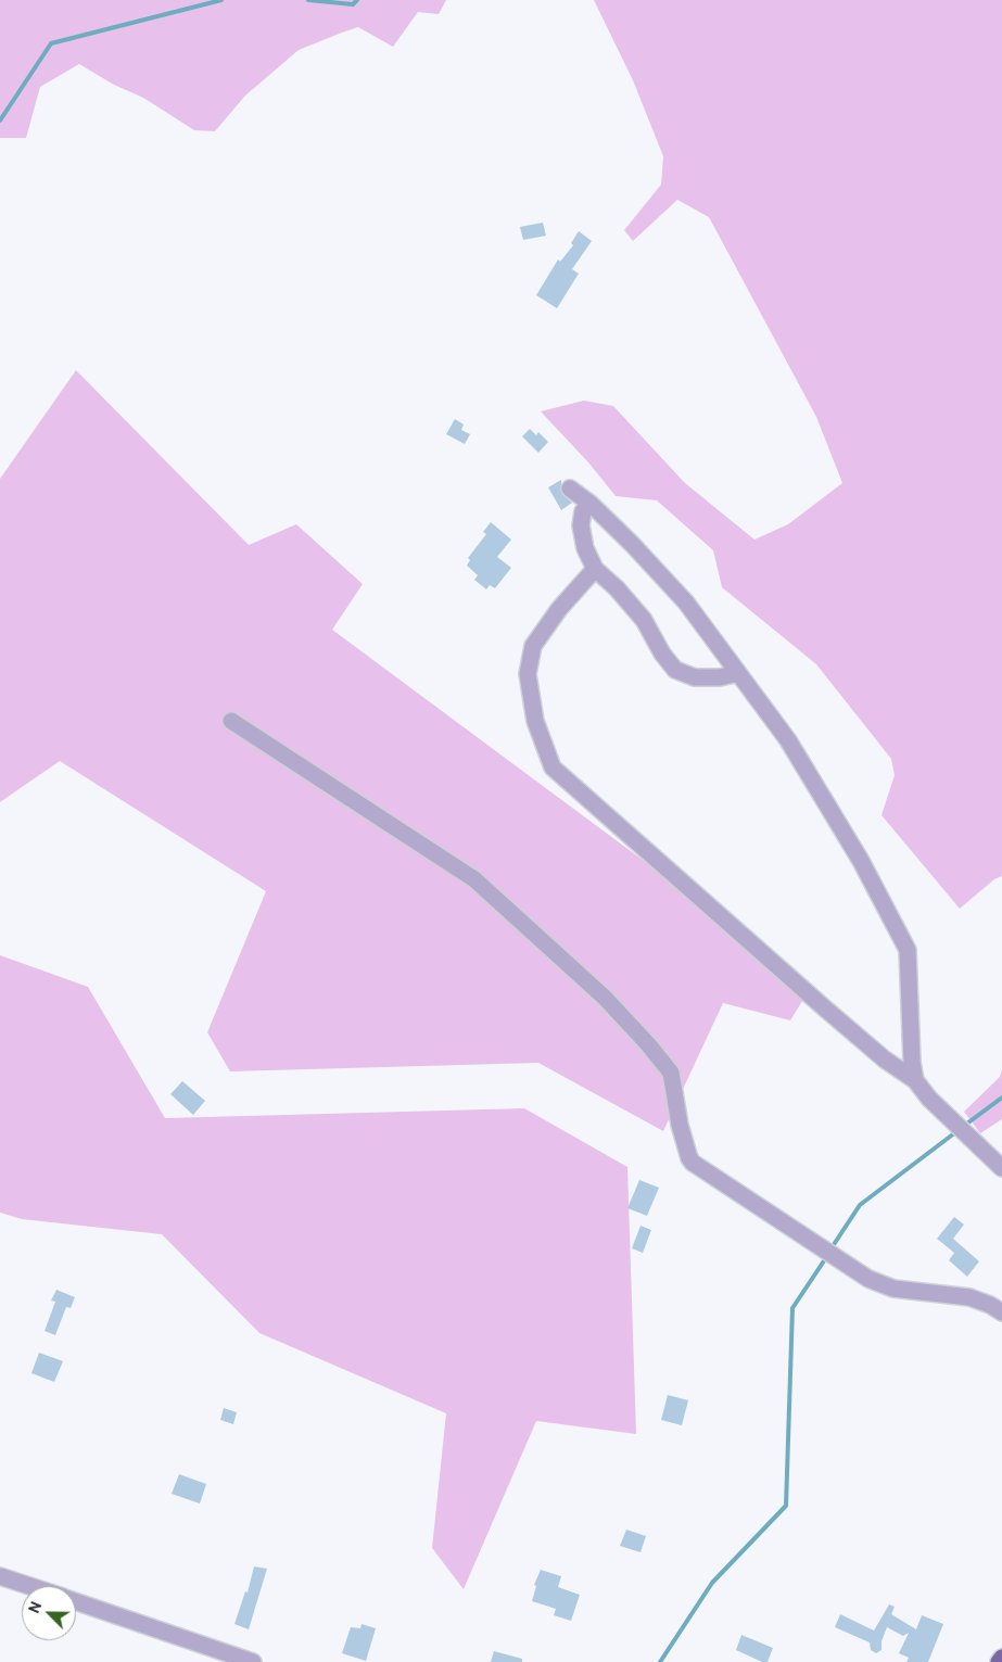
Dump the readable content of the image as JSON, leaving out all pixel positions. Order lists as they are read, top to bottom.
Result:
{
  "north": "top left"
}
